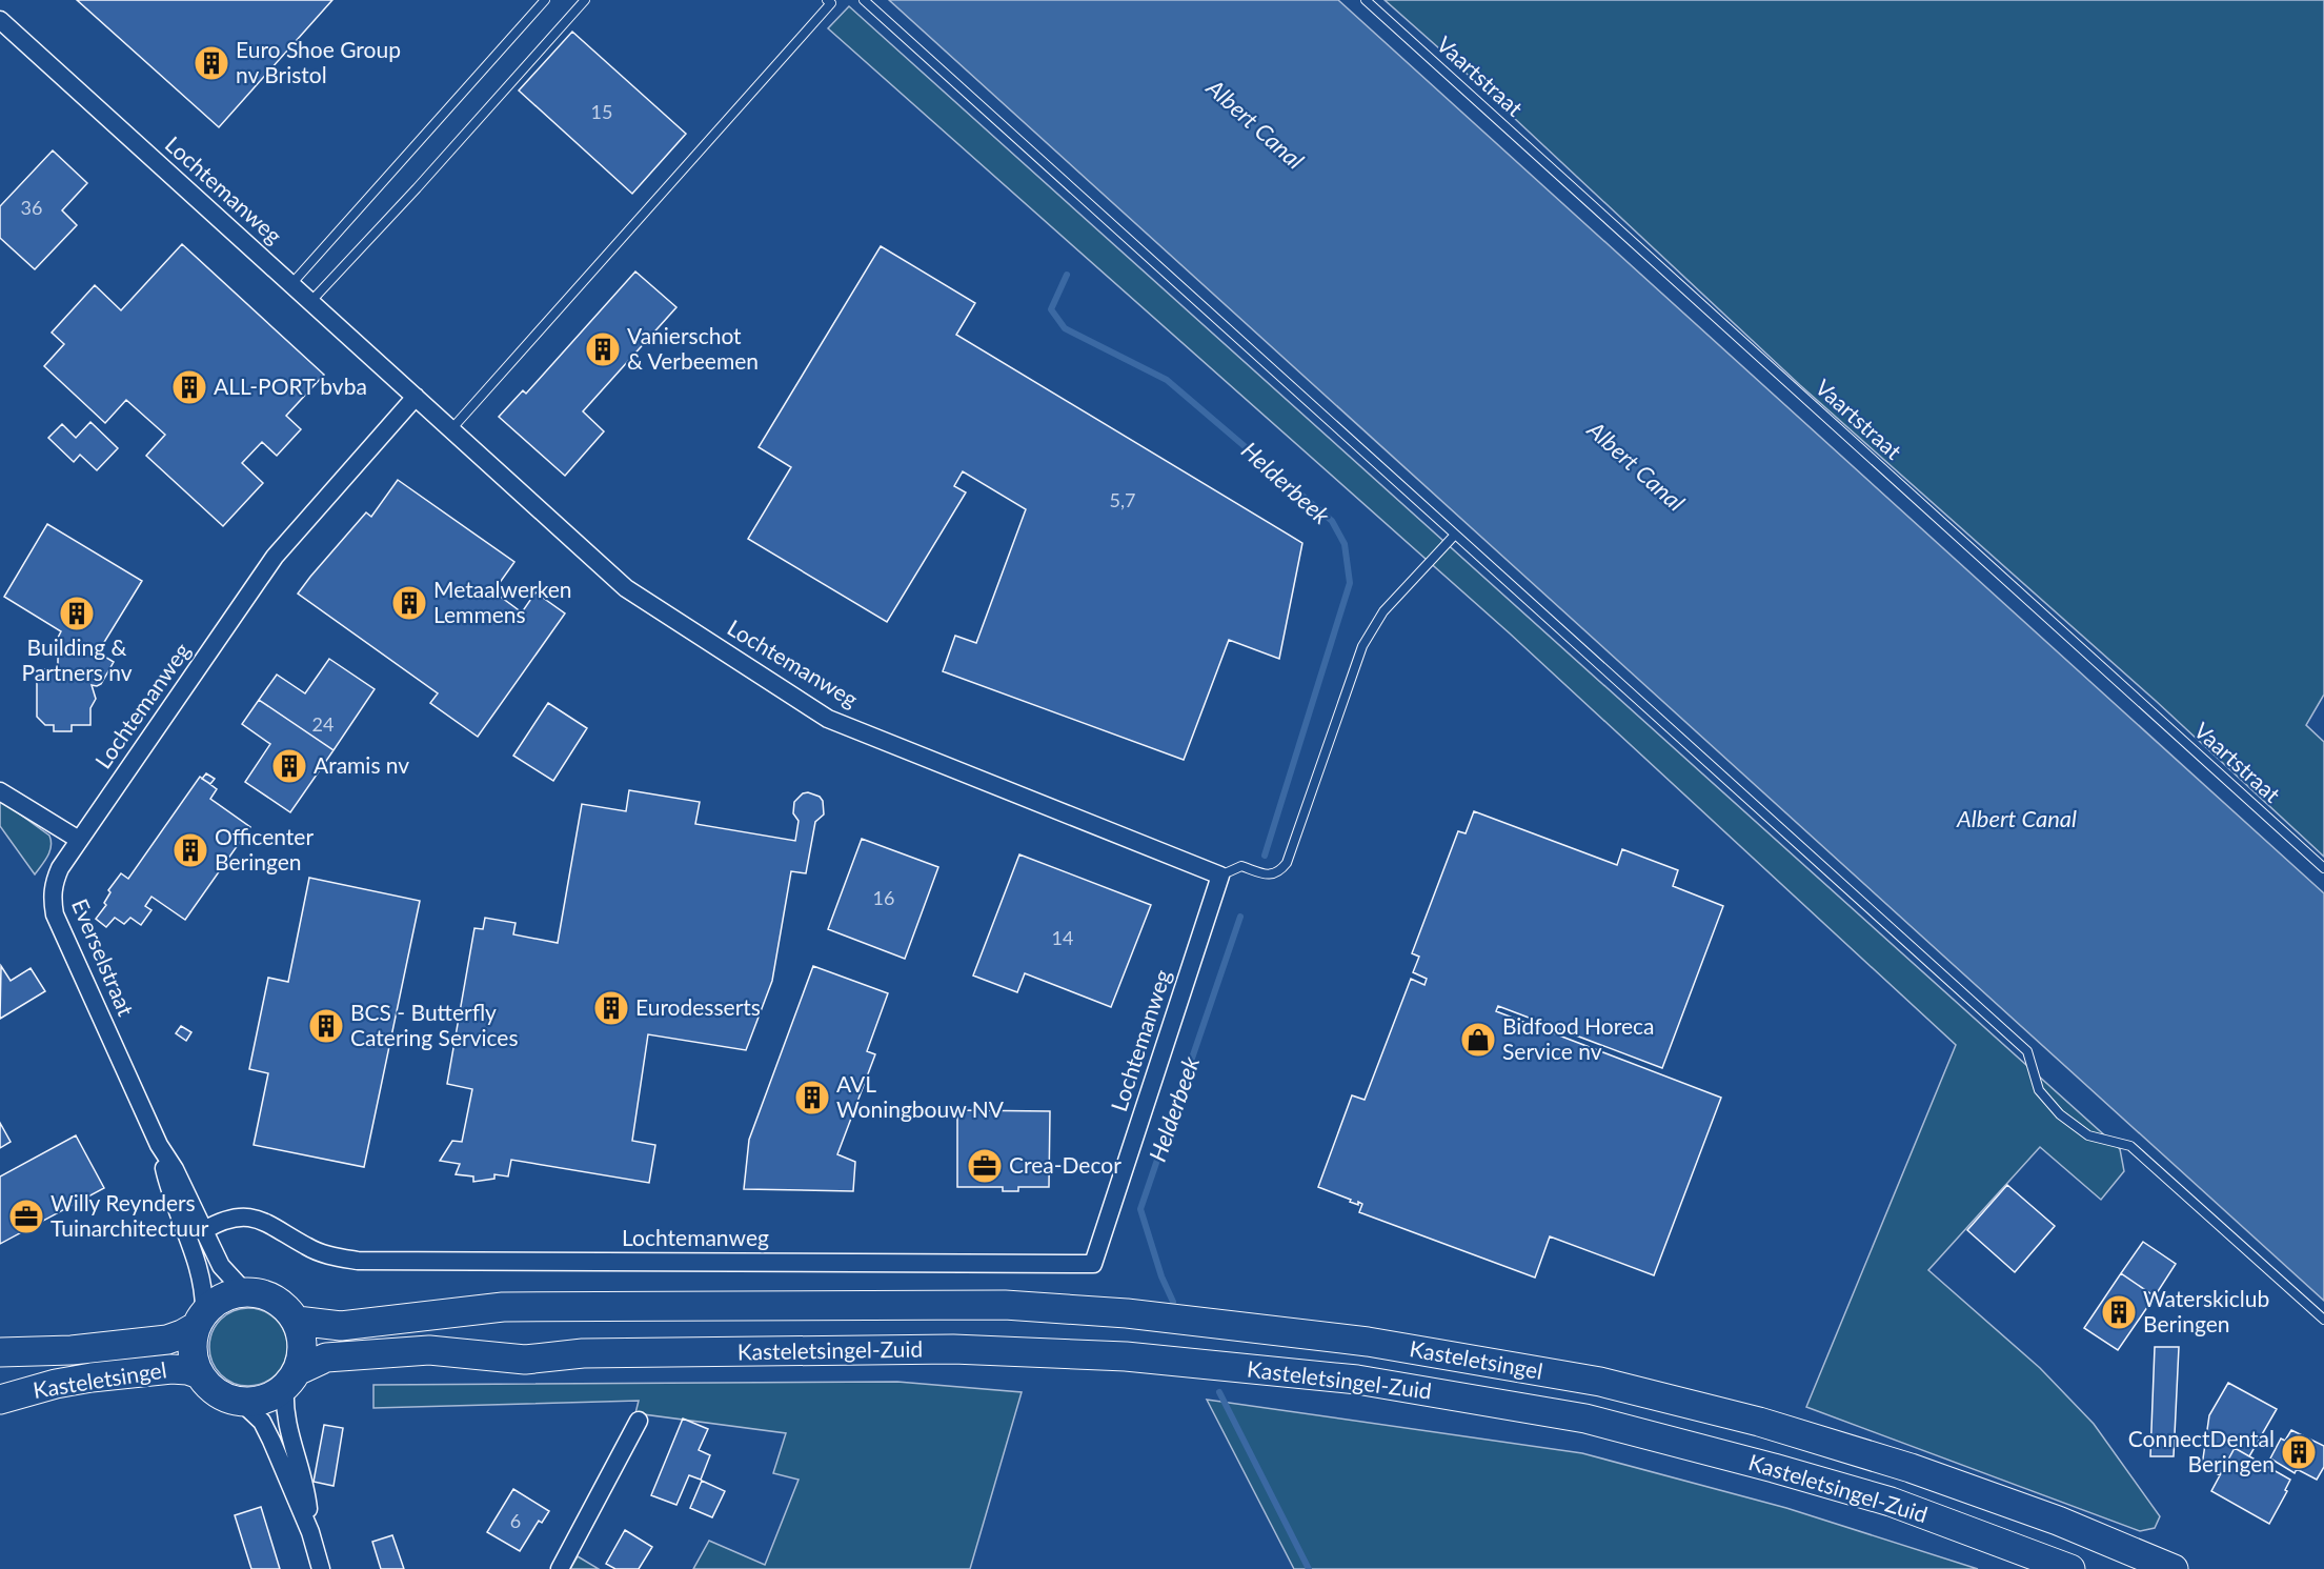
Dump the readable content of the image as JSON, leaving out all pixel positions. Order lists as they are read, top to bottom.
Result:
{
  "streets": {
    "main road": ["Kasteletsingel-Zuid", "Kasteletsingel"],
    "street": ["Lochtemanweg", "Everselstraat"],
    "lane": ["Vaartstraat"]
  },
  "crossings": [
    ["Lochtemanweg", "Everselstraat"],
    ["Everselstraat", "Kasteletsingel-Zuid"],
    ["Everselstraat", "Kasteletsingel"],
    ["Kasteletsingel-Zuid", "Kasteletsingel"]
  ],
  "water": ["Albert Canal", "Helderbeek"],
  "places": {
    "building": [
      "Euro Shoe Group nv Bristol",
      "Vanierschot & Verbeemen",
      "ALL-PORT bvba",
      "Metaalwerken Lemmens",
      "Building & Partners nv",
      "Aramis nv",
      "Officenter Beringen",
      "Eurodesserts",
      "BCS - Butterfly Catering Services",
      "AVL Woningbouw NV",
      "Waterskiclub Beringen",
      "ConnectDental Beringen"
    ],
    "shop": ["Bidfood Horeca Service nv"],
    "office": ["Crea-Decor", "Willy Reynders Tuinarchitectuur"]
  },
  "house_numbers": [
    "15",
    "36",
    "5,7",
    "24",
    "16",
    "14",
    "6"
  ]
}
